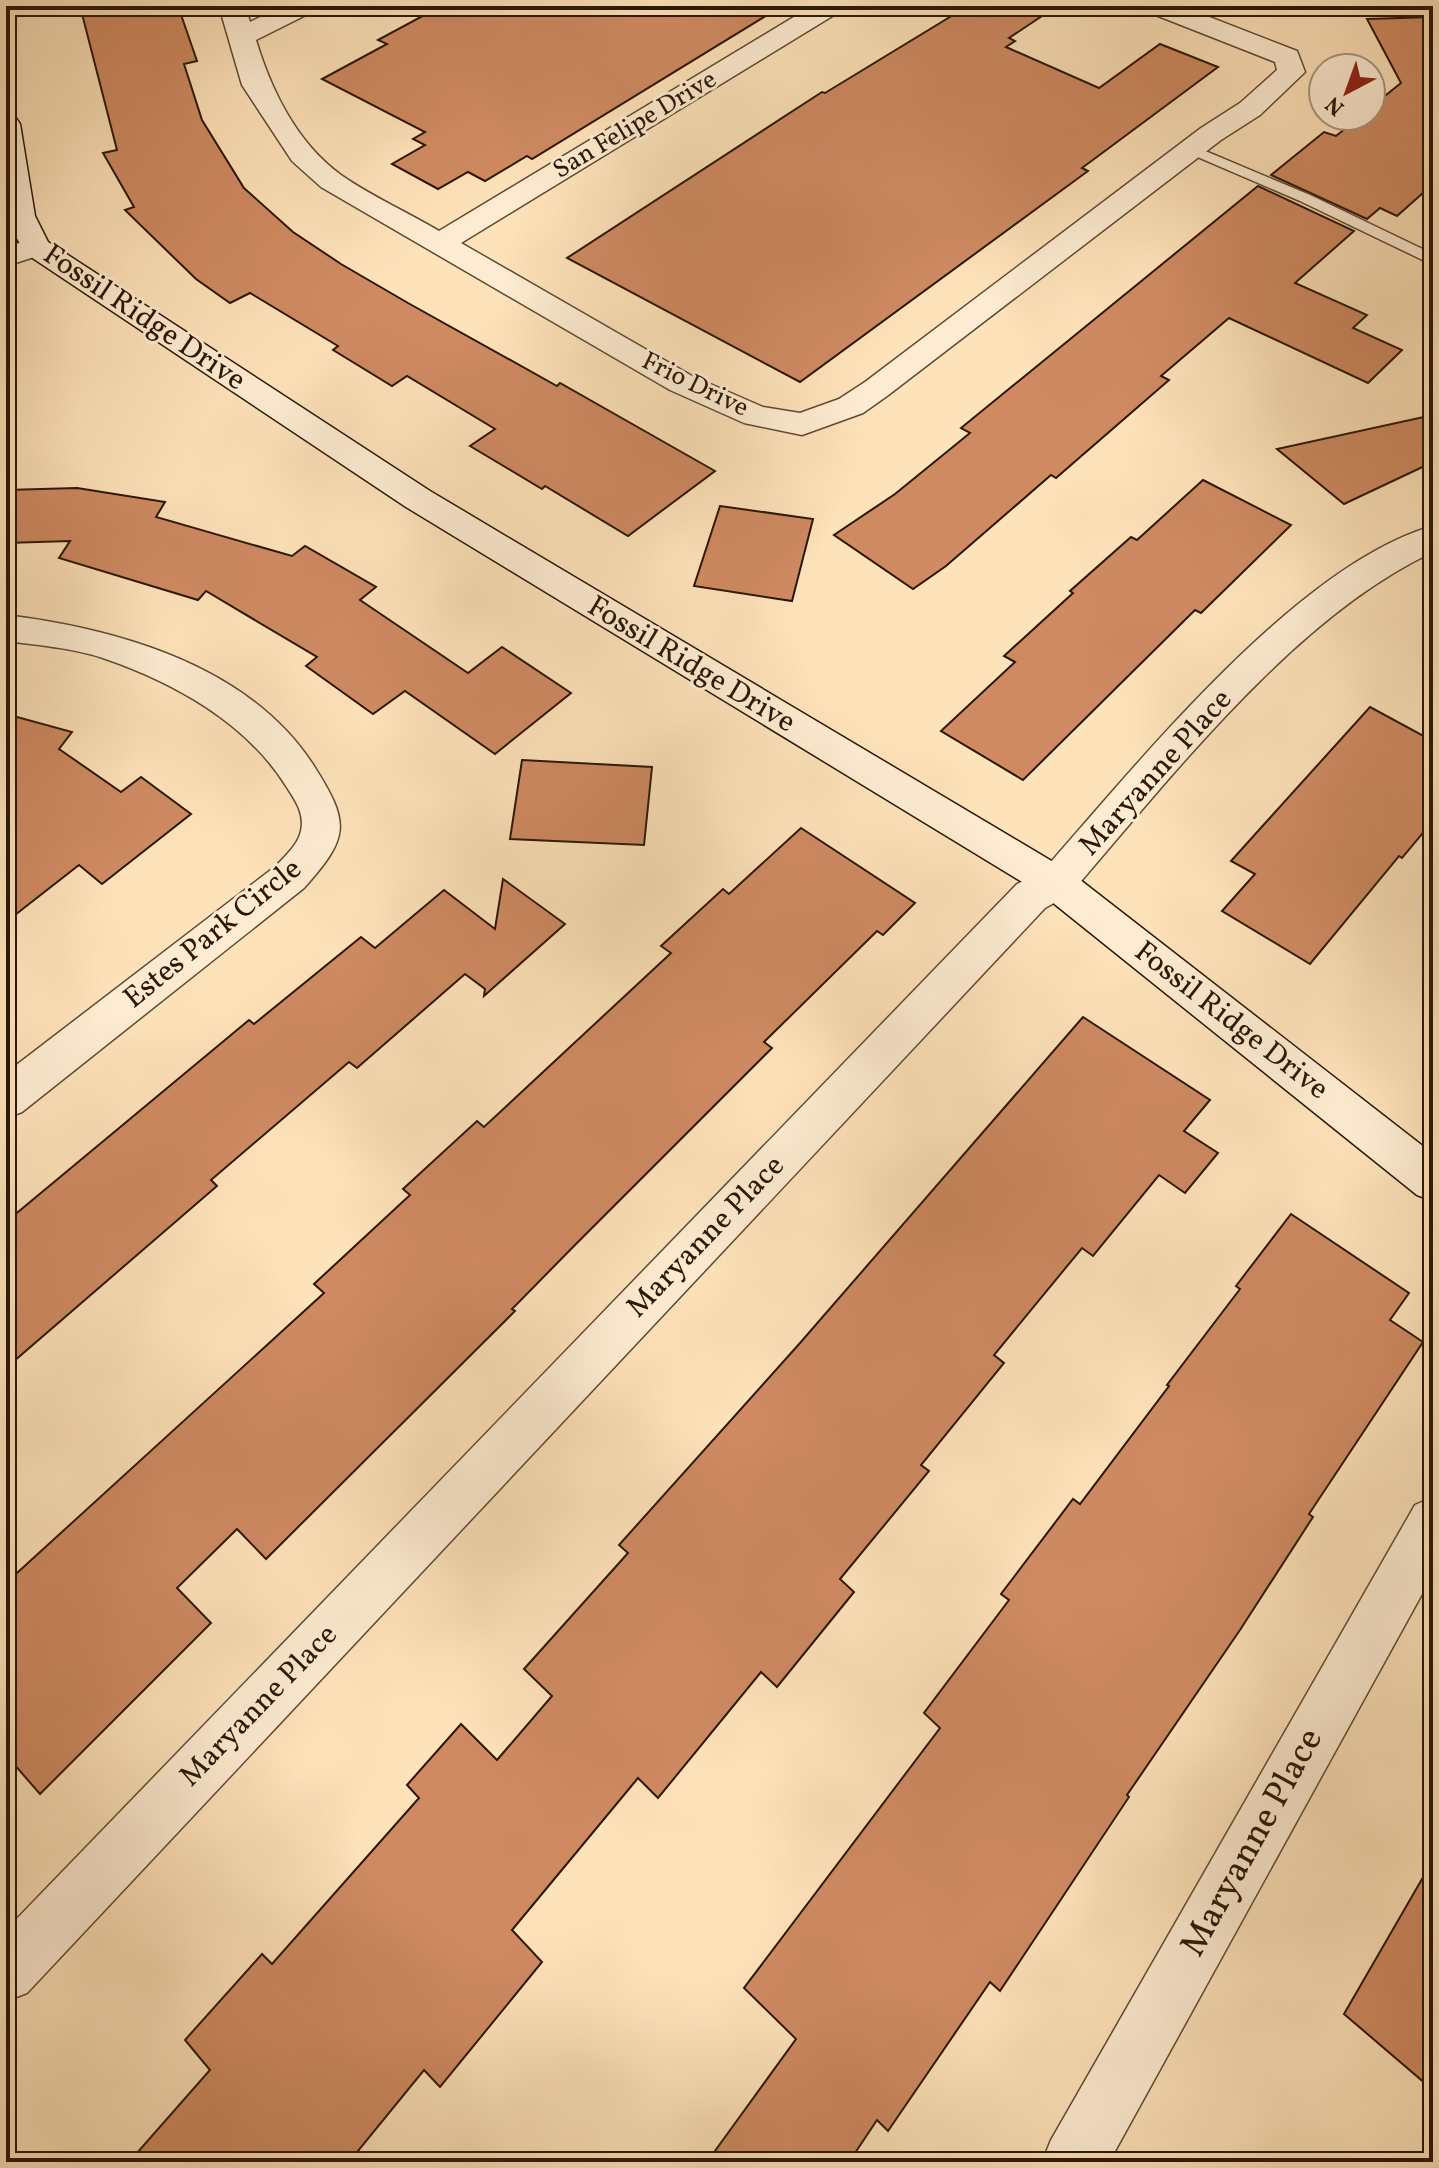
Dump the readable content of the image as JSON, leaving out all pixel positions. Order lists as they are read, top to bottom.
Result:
{
  "streets": {
    "street": [
      "San Felipe Drive",
      "Fossil Ridge Drive",
      "Frio Drive",
      "Maryanne Place",
      "Estes Park Circle"
    ]
  },
  "crossings": [
    ["San Felipe Drive", "Frio Drive"],
    ["Fossil Ridge Drive", "Maryanne Place"]
  ],
  "north": "bottom left"
}
